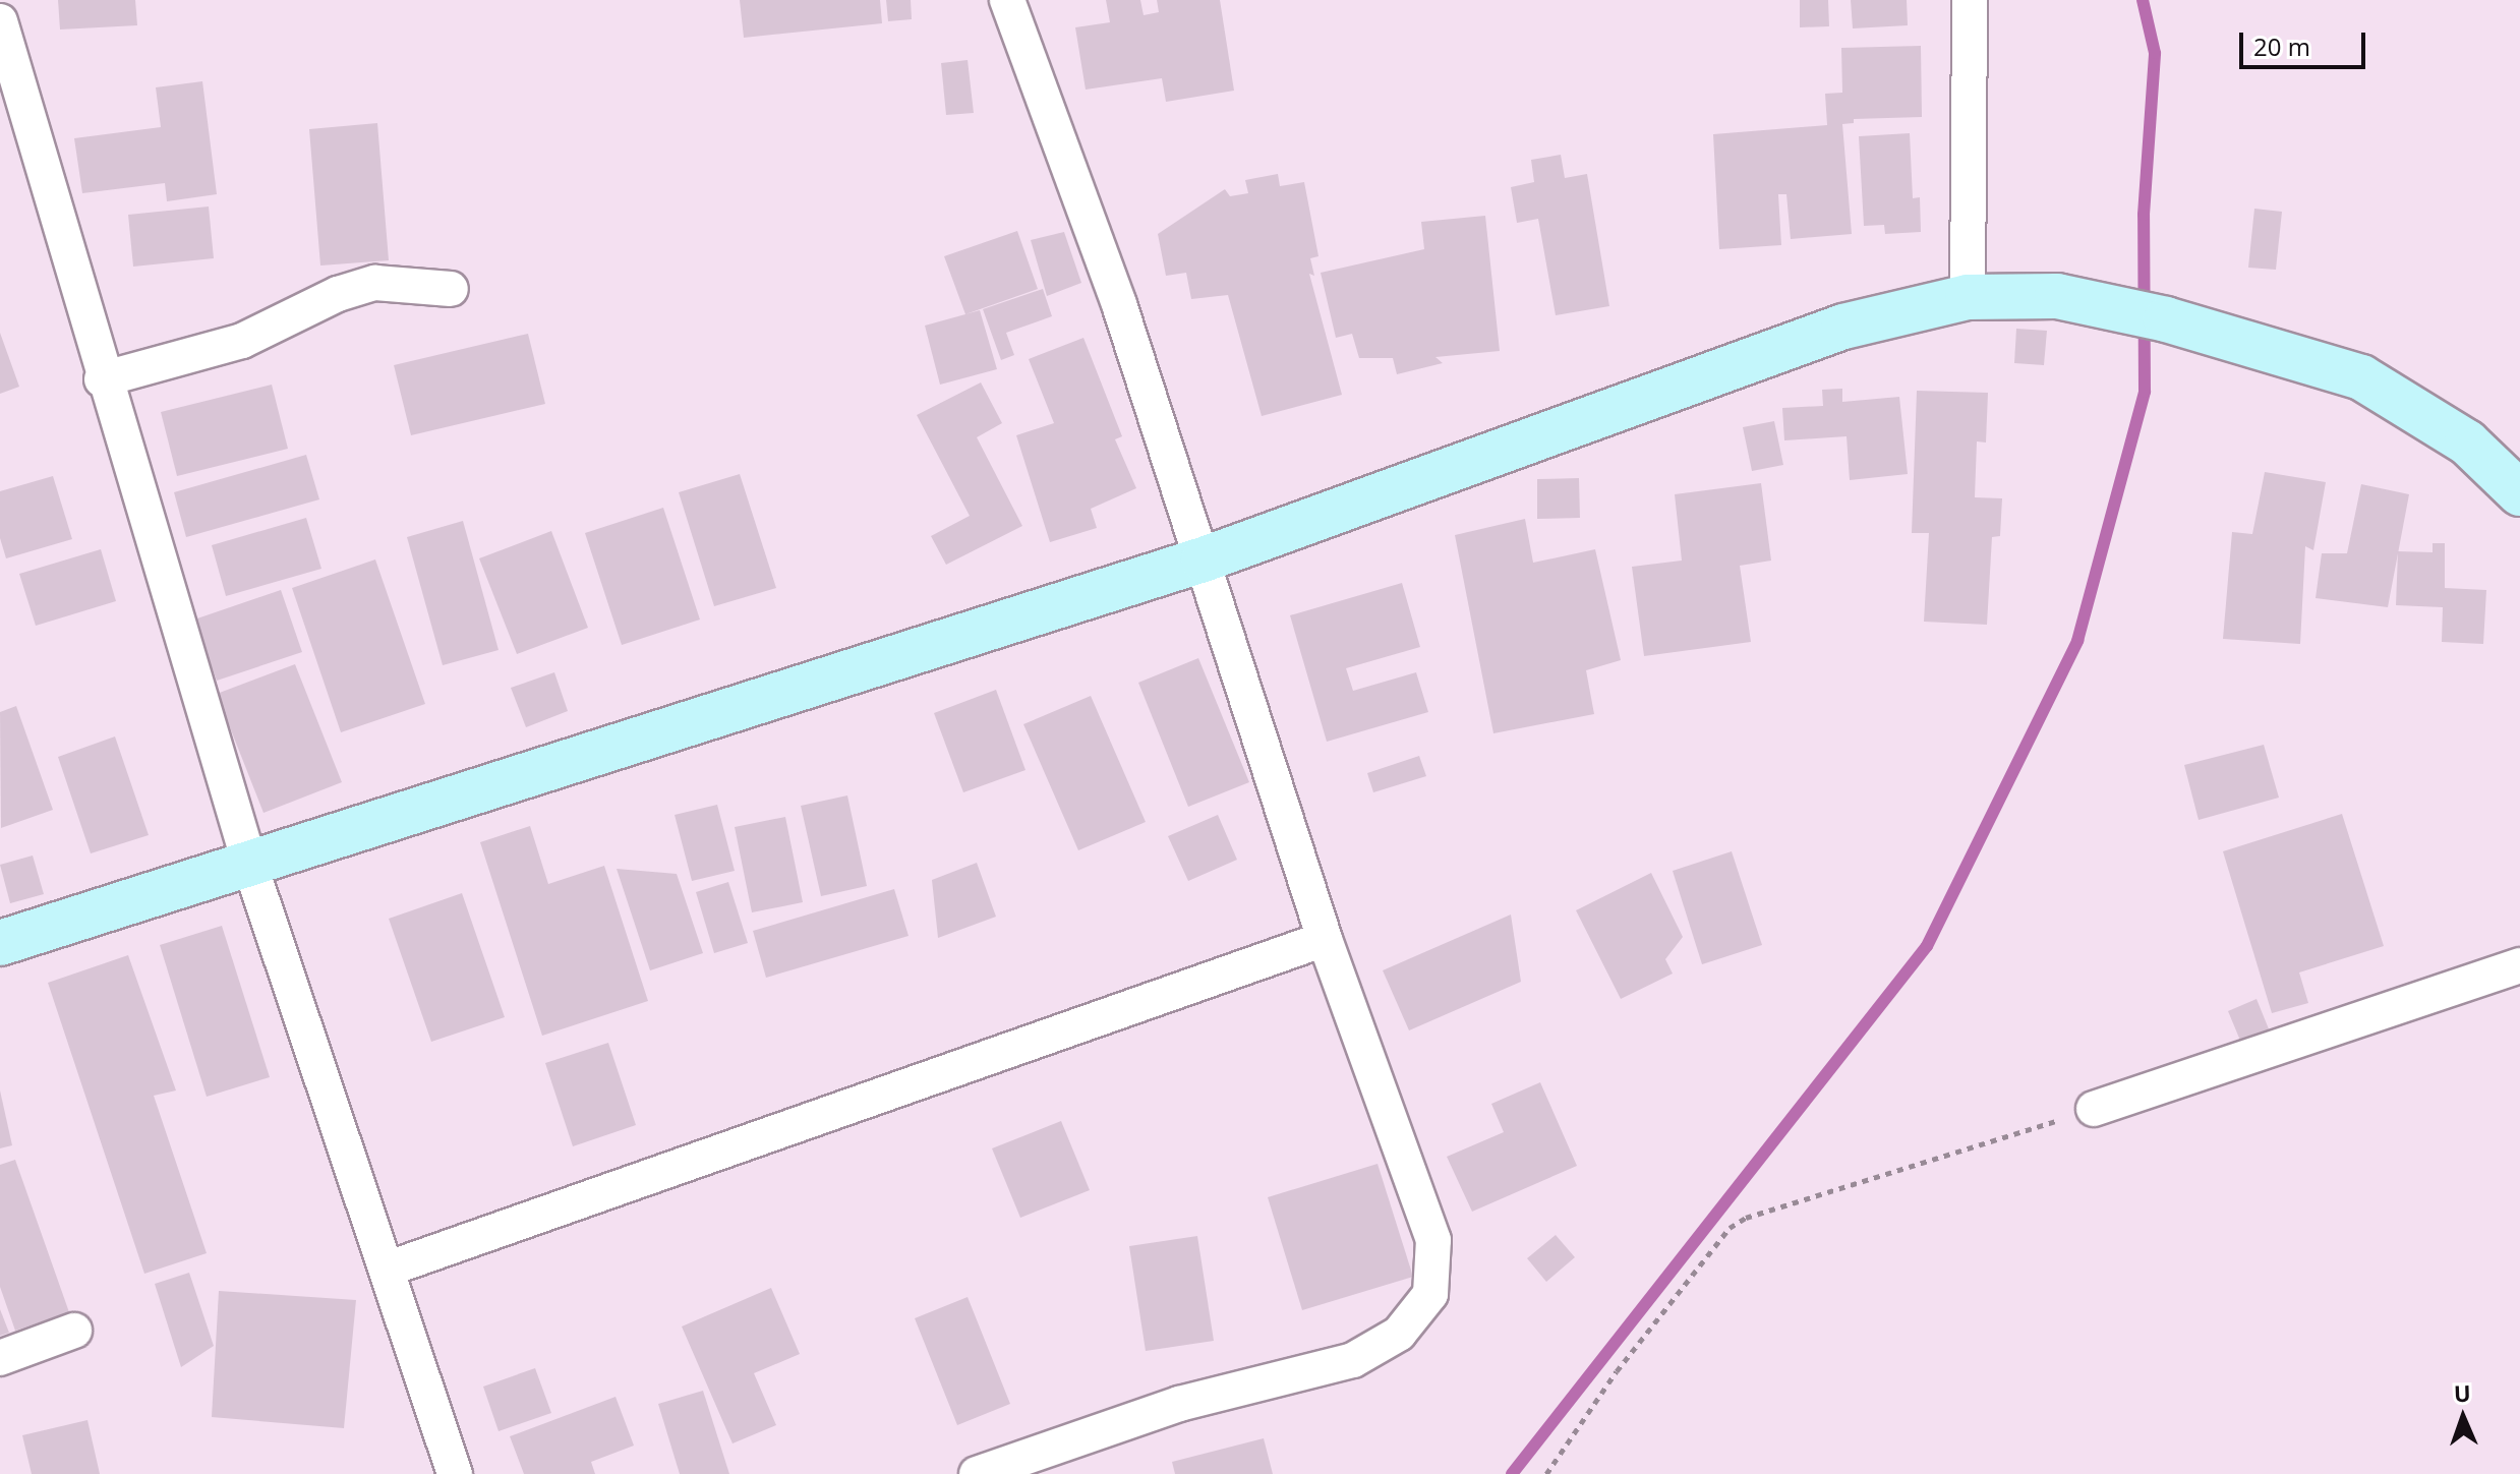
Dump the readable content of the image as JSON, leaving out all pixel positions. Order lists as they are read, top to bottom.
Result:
{
  "scale_bar": "20 m",
  "north": "top"
}
